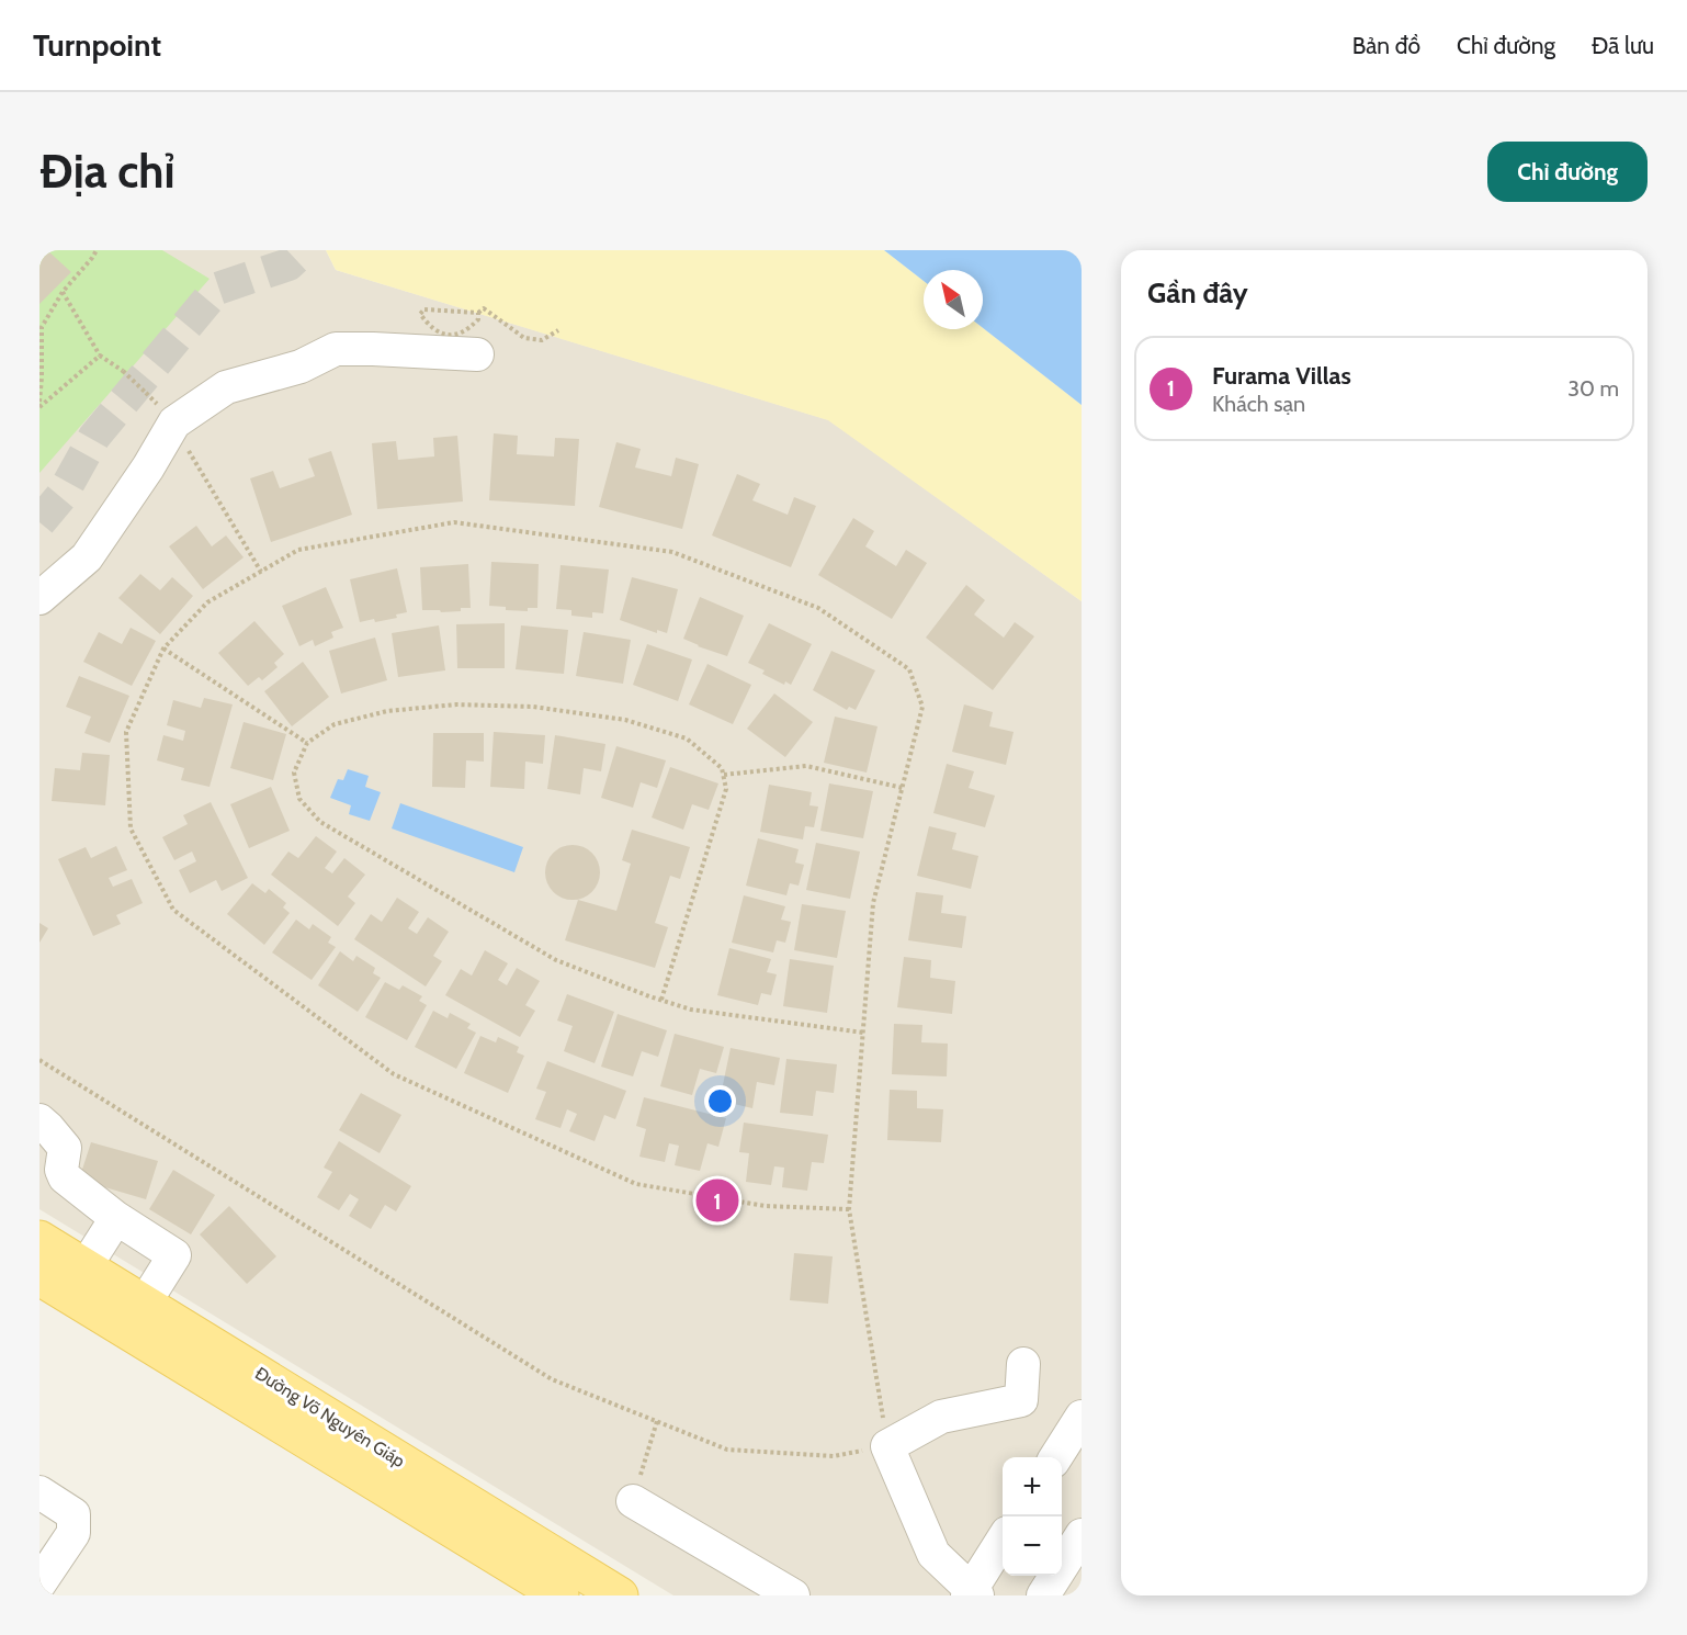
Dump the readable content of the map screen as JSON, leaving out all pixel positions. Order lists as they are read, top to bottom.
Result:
{
  "streets": {
    "main road": ["Đường Võ Nguyên Giáp"]
  },
  "north": "top left",
  "page": {
    "header": "Turnpoint",
    "nav": ["Bản đồ", "Chỉ đường", "Đã lưu"],
    "buttons": "Chỉ đường",
    "title": "Địa chỉ",
    "heading": "Gần đây",
    "list": [
      {
        "mark": "1",
        "name": "Furama Villas",
        "note": "Khách sạn",
        "value": "30 m"
      }
    ],
    "pins": "1",
    "map_buttons": ["+", "−"]
  }
}
